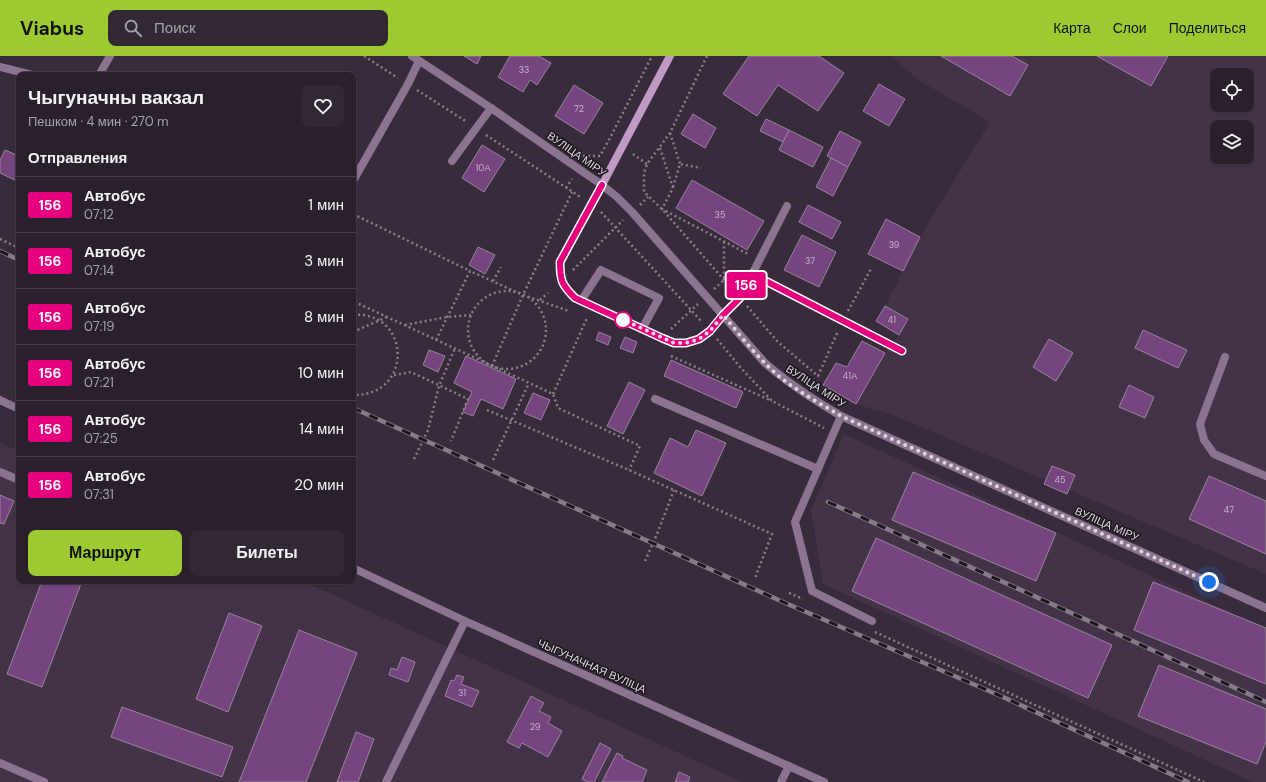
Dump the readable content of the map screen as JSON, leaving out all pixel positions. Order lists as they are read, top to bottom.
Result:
{
  "streets": {
    "street": ["ВУЛІЦА МІРУ", "ЧЫГУНАЧНАЯ ВУЛІЦА"]
  },
  "lines": ["bus line 156"],
  "house_numbers": [
    "33",
    "72",
    "10А",
    "35",
    "39",
    "37",
    "41",
    "41А",
    "45",
    "47",
    "31",
    "29"
  ],
  "page": {
    "header": "Viabus",
    "search": "Поиск",
    "nav": ["Карта", "Слои", "Поделиться"],
    "on_map": "156",
    "heading": [
      ["Чыгуначны вакзал", "Пешком · 4 мин · 270 m"],
      "Отправления"
    ],
    "list": [
      {
        "mark": "156",
        "name": "Автобус",
        "note": "07:12",
        "value": "1 мин"
      },
      {
        "mark": "156",
        "name": "Автобус",
        "note": "07:14",
        "value": "3 мин"
      },
      {
        "mark": "156",
        "name": "Автобус",
        "note": "07:19",
        "value": "8 мин"
      },
      {
        "mark": "156",
        "name": "Автобус",
        "note": "07:21",
        "value": "10 мин"
      },
      {
        "mark": "156",
        "name": "Автобус",
        "note": "07:25",
        "value": "14 мин"
      },
      {
        "mark": "156",
        "name": "Автобус",
        "note": "07:31",
        "value": "20 мин"
      }
    ],
    "buttons": ["Маршрут", "Билеты"]
  }
}
